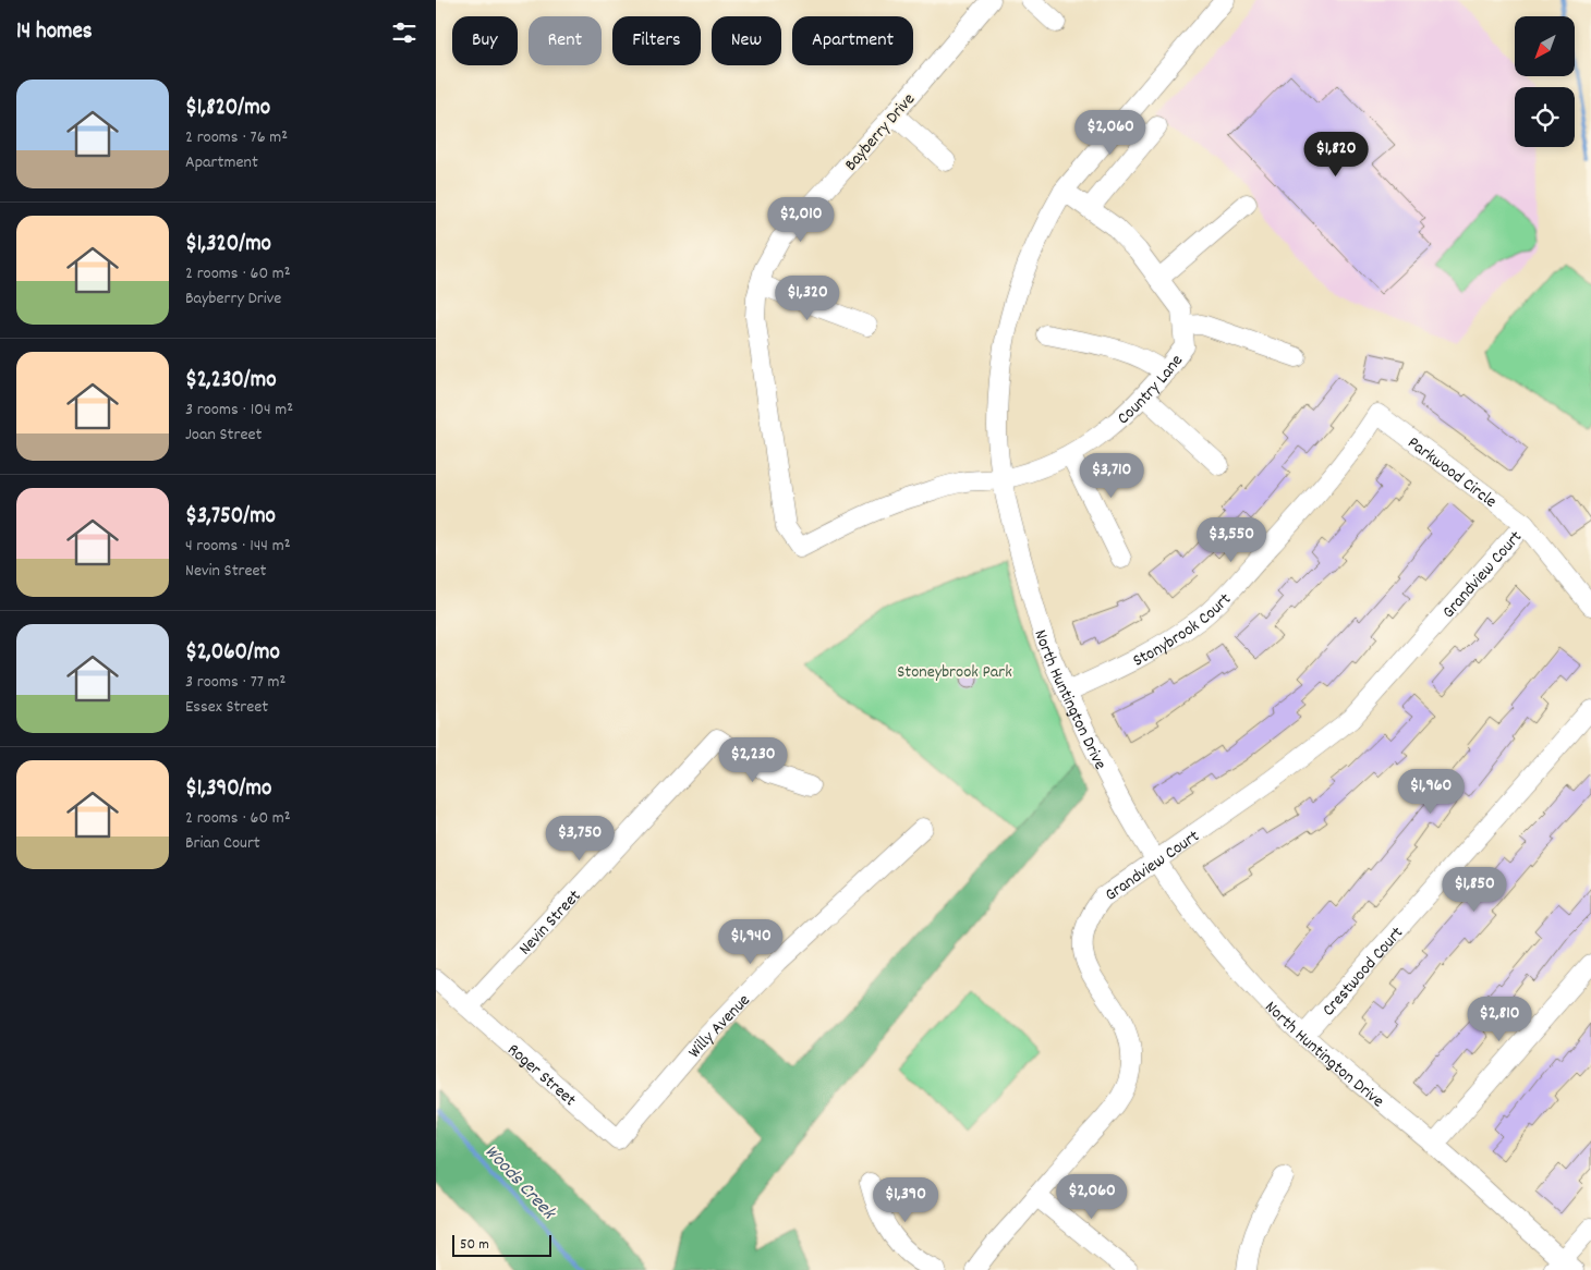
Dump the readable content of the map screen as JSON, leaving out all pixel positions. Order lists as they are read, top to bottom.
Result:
{
  "streets": {
    "street": [
      "Bayberry Drive",
      "Country Lane",
      "Parkwood Circle",
      "Grandview Court",
      "Stonybrook Court",
      "North Huntington Drive",
      "Nevin Street",
      "Crestwood Court",
      "Willy Avenue",
      "Roger Street"
    ]
  },
  "crossings": [
    ["Bayberry Drive", "Country Lane"],
    ["Country Lane", "North Huntington Drive"],
    ["Parkwood Circle", "Grandview Court"],
    ["Parkwood Circle", "Stonybrook Court"],
    ["Grandview Court", "North Huntington Drive"],
    ["Stonybrook Court", "North Huntington Drive"],
    ["North Huntington Drive", "Crestwood Court"],
    ["Nevin Street", "Roger Street"],
    ["Willy Avenue", "Roger Street"]
  ],
  "water": ["Woods Creek"],
  "parks": ["Stoneybrook Park"],
  "scale_bar": "50 m",
  "north": "bottom left",
  "page": {
    "heading": "14 homes",
    "chip": [
      "Buy",
      "Rent",
      "Filters",
      "New",
      "Apartment"
    ],
    "list": [
      {
        "name": "$1,820/mo",
        "note": "2 rooms · 76 m² · Apartment"
      },
      {
        "name": "$1,320/mo",
        "note": "2 rooms · 60 m² · Bayberry Drive"
      },
      {
        "name": "$2,230/mo",
        "note": "3 rooms · 104 m² · Joan Street"
      },
      {
        "name": "$3,750/mo",
        "note": "4 rooms · 144 m² · Nevin Street"
      },
      {
        "name": "$2,060/mo",
        "note": "3 rooms · 77 m² · Essex Street"
      },
      {
        "name": "$1,390/mo",
        "note": "2 rooms · 60 m² · Brian Court"
      }
    ],
    "price": [
      "$2,060",
      "$1,820",
      "$2,010",
      "$1,320",
      "$3,710",
      "$3,550",
      "$2,230",
      "$1,960",
      "$3,750",
      "$1,850",
      "$1,940",
      "$2,810",
      "$2,060",
      "$1,390"
    ],
    "scale": "50 m"
  }
}
